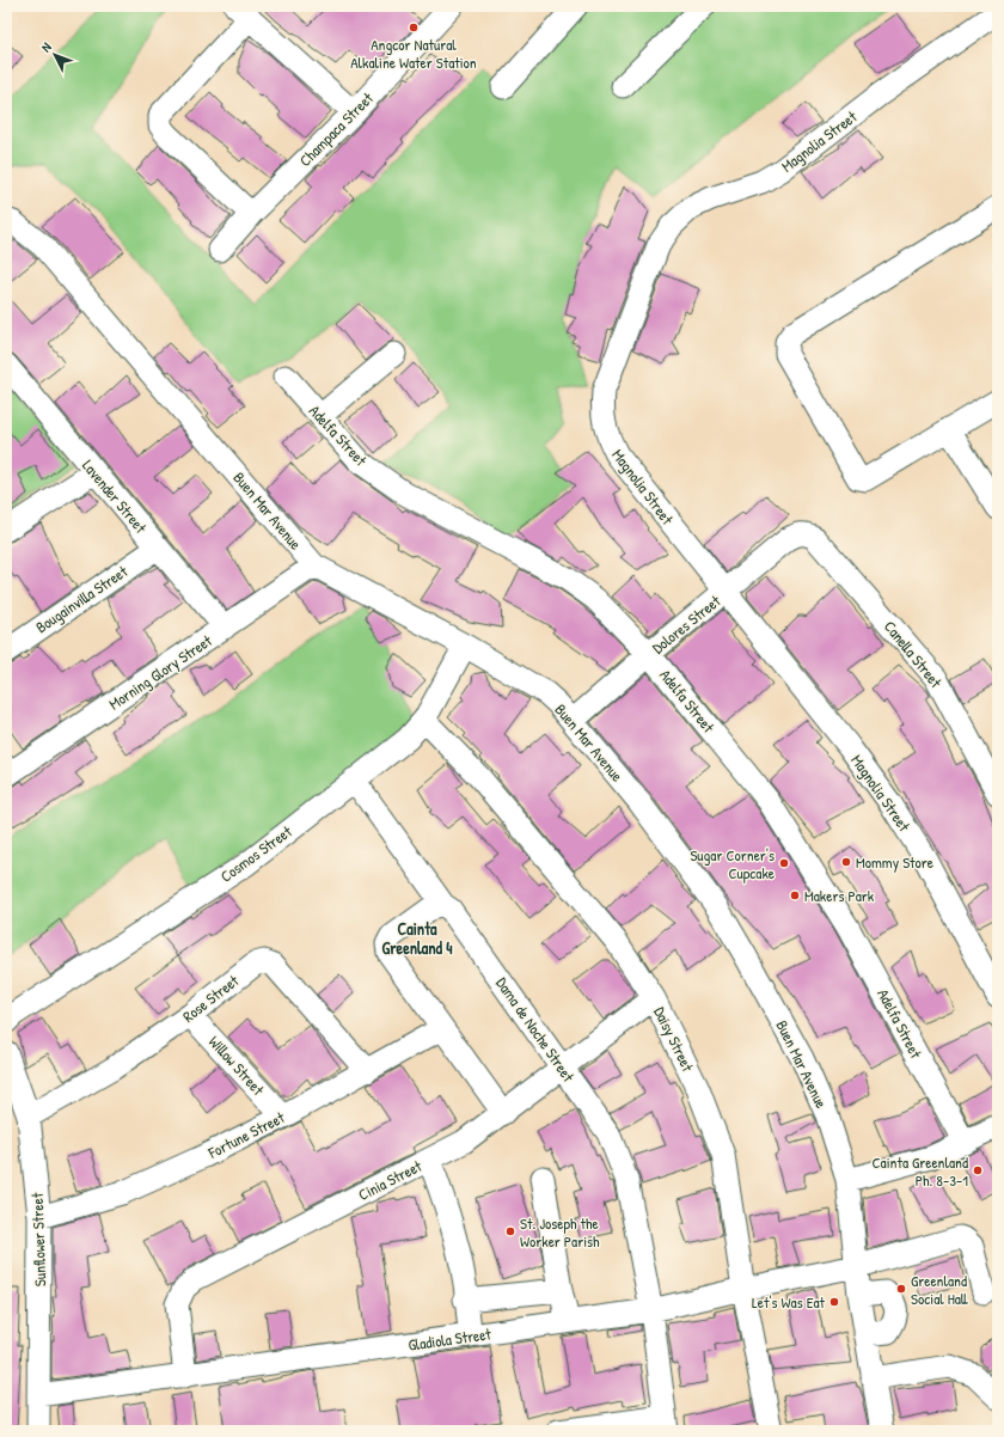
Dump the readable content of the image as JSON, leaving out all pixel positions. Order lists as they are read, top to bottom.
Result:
{
  "streets": {
    "street": [
      "Champaca Street",
      "Magnolia Street",
      "Adelfa Street",
      "Lavender Street",
      "Buen Mar Avenue",
      "Bougainvilla Street",
      "Dolores Street",
      "Canella Street",
      "Morning Glory Street",
      "Cosmos Street",
      "Rose Street",
      "Dama de Noche Street",
      "Daisy Street",
      "Willow Street",
      "Fortune Street",
      "Cinia Street",
      "Sunflower Street",
      "Gladiola Street"
    ]
  },
  "crossings": [
    ["Magnolia Street", "Dolores Street"],
    ["Adelfa Street", "Dolores Street"],
    ["Lavender Street", "Bougainvilla Street"],
    ["Lavender Street", "Morning Glory Street"],
    ["Buen Mar Avenue", "Dolores Street"],
    ["Buen Mar Avenue", "Morning Glory Street"],
    ["Buen Mar Avenue", "Cosmos Street"],
    ["Buen Mar Avenue", "Gladiola Street"],
    ["Dolores Street", "Canella Street"],
    ["Cosmos Street", "Dama de Noche Street"],
    ["Cosmos Street", "Daisy Street"],
    ["Rose Street", "Willow Street"],
    ["Rose Street", "Fortune Street"],
    ["Rose Street", "Sunflower Street"],
    ["Dama de Noche Street", "Cinia Street"],
    ["Dama de Noche Street", "Gladiola Street"],
    ["Daisy Street", "Cinia Street"],
    ["Daisy Street", "Gladiola Street"],
    ["Willow Street", "Fortune Street"],
    ["Fortune Street", "Sunflower Street"],
    ["Cinia Street", "Gladiola Street"],
    ["Sunflower Street", "Gladiola Street"]
  ],
  "districts": ["Cainta Greenland 4"],
  "places": [
    "Angcor Natural Alkaline Water Station",
    "Mommy Store",
    "Sugar Corner's Cupcake",
    "Makers Park",
    "Cainta Greenland Ph. 8-3-1",
    "St. Joseph the Worker Parish",
    "Greenland Social Hall",
    "Let's Was Eat"
  ],
  "north": "top left"
}
